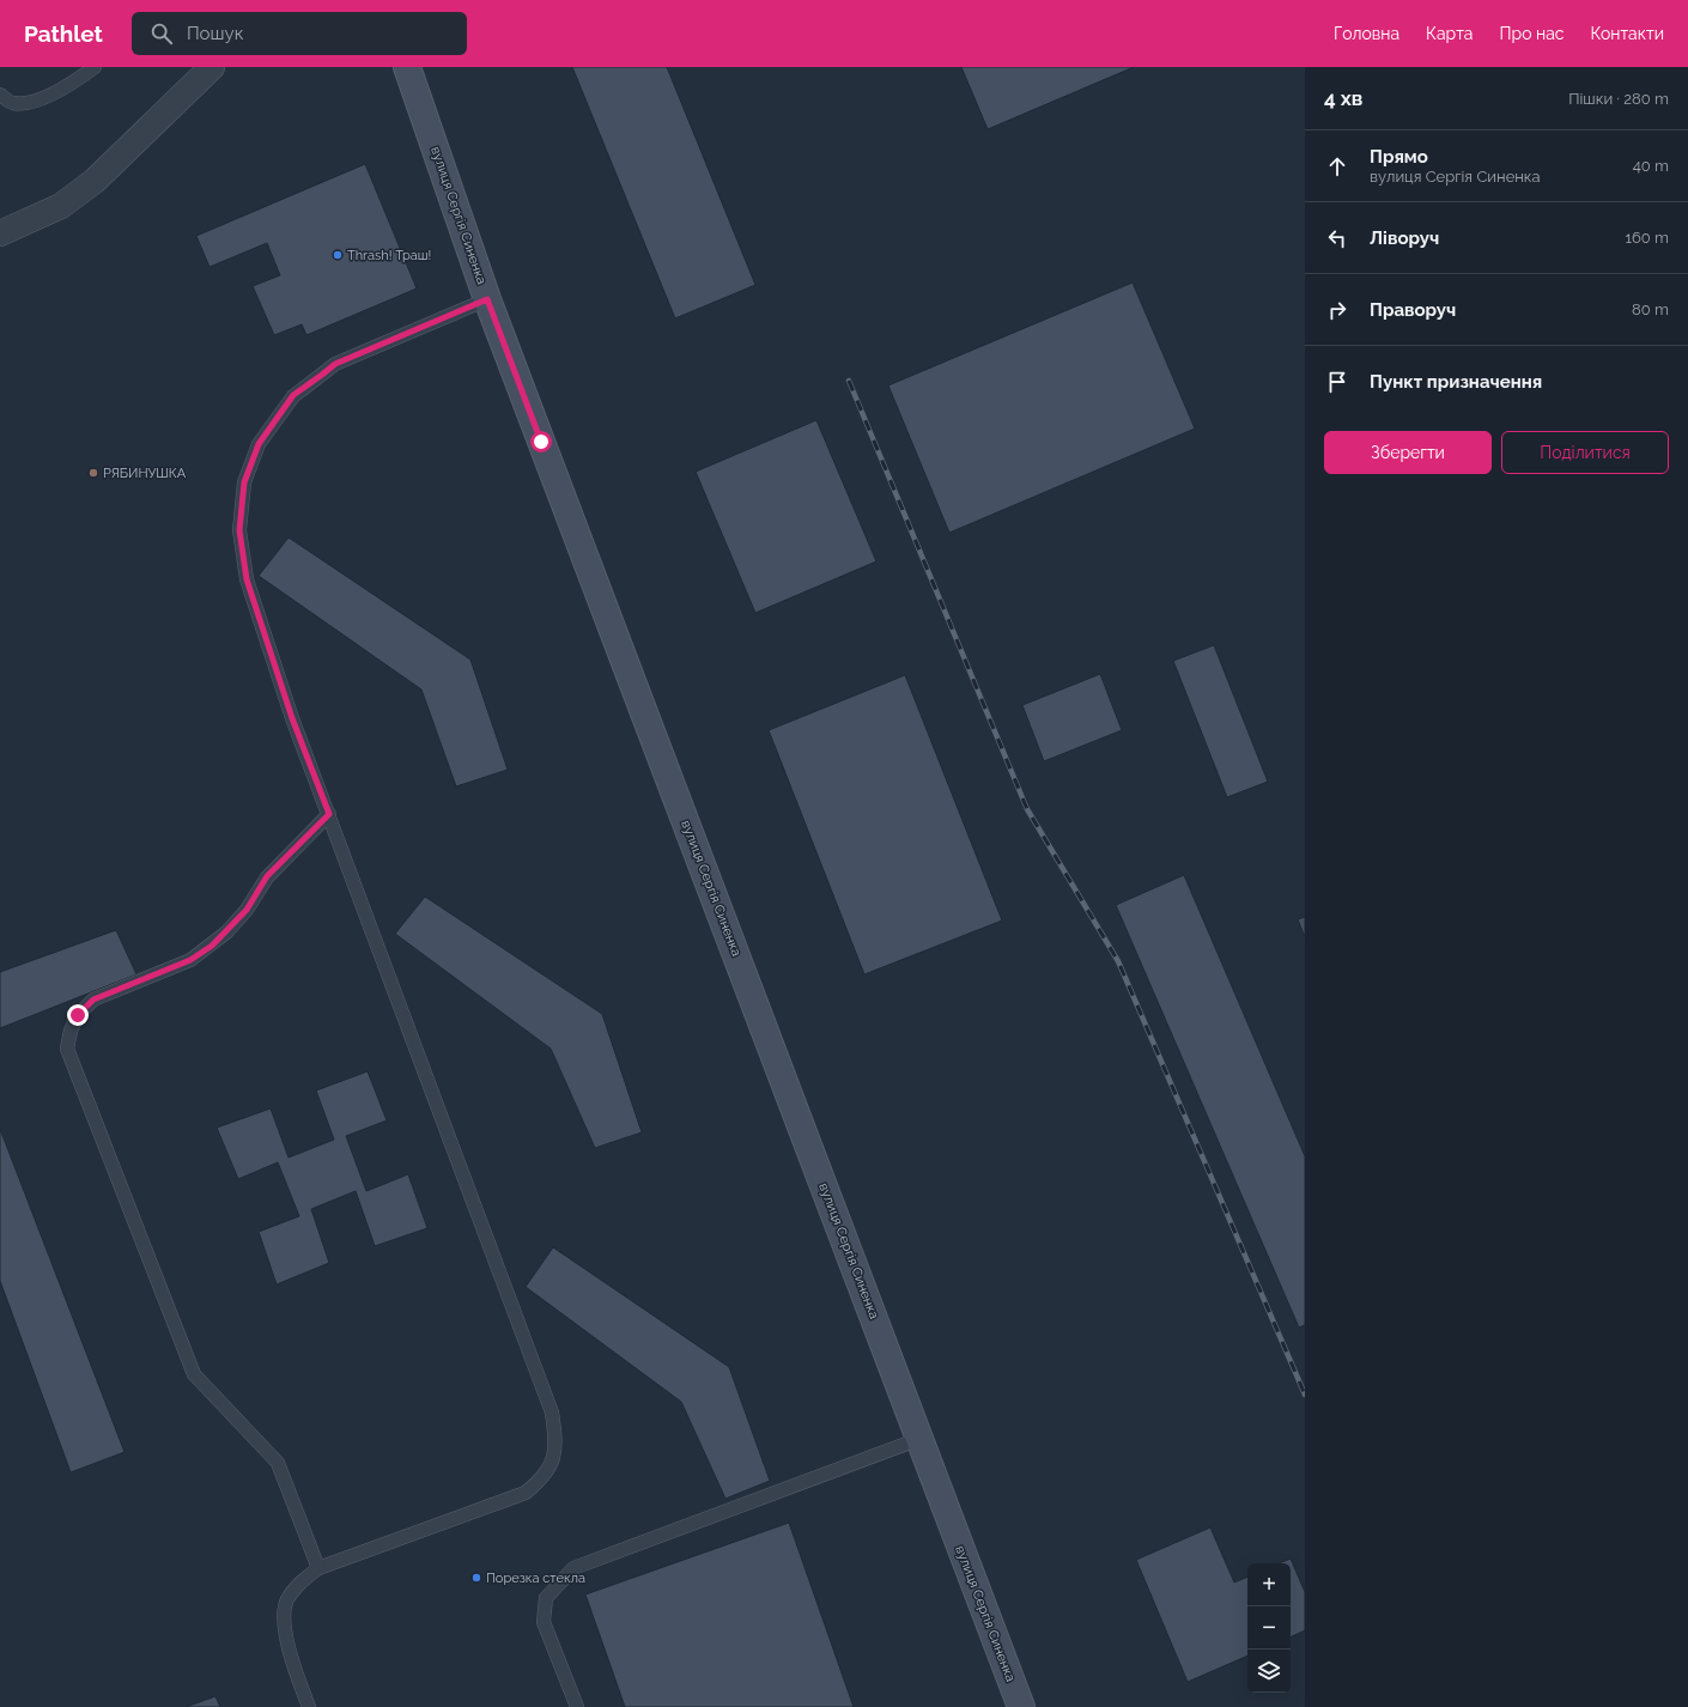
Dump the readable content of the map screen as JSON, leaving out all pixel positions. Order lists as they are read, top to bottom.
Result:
{
  "streets": {
    "street": ["вулиця Сергія Синенка"]
  },
  "places": ["Thrash! Траш!", "РЯБИНУШКА", "Порезка стекла"],
  "page": {
    "header": "Pathlet",
    "search": "Пошук",
    "nav": [
      "Головна",
      "Карта",
      "Про нас",
      "Контакти"
    ],
    "heading": ["4 хв", "Пішки · 280 m"],
    "list": [
      ["Прямо", "вулиця Сергія Синенка", "40 m"],
      ["Ліворуч", "160 m"],
      ["Праворуч", "80 m"],
      "Пункт призначення"
    ],
    "buttons": ["Зберегти", "Поділитися"],
    "map_buttons": ["+", "−"]
  }
}
